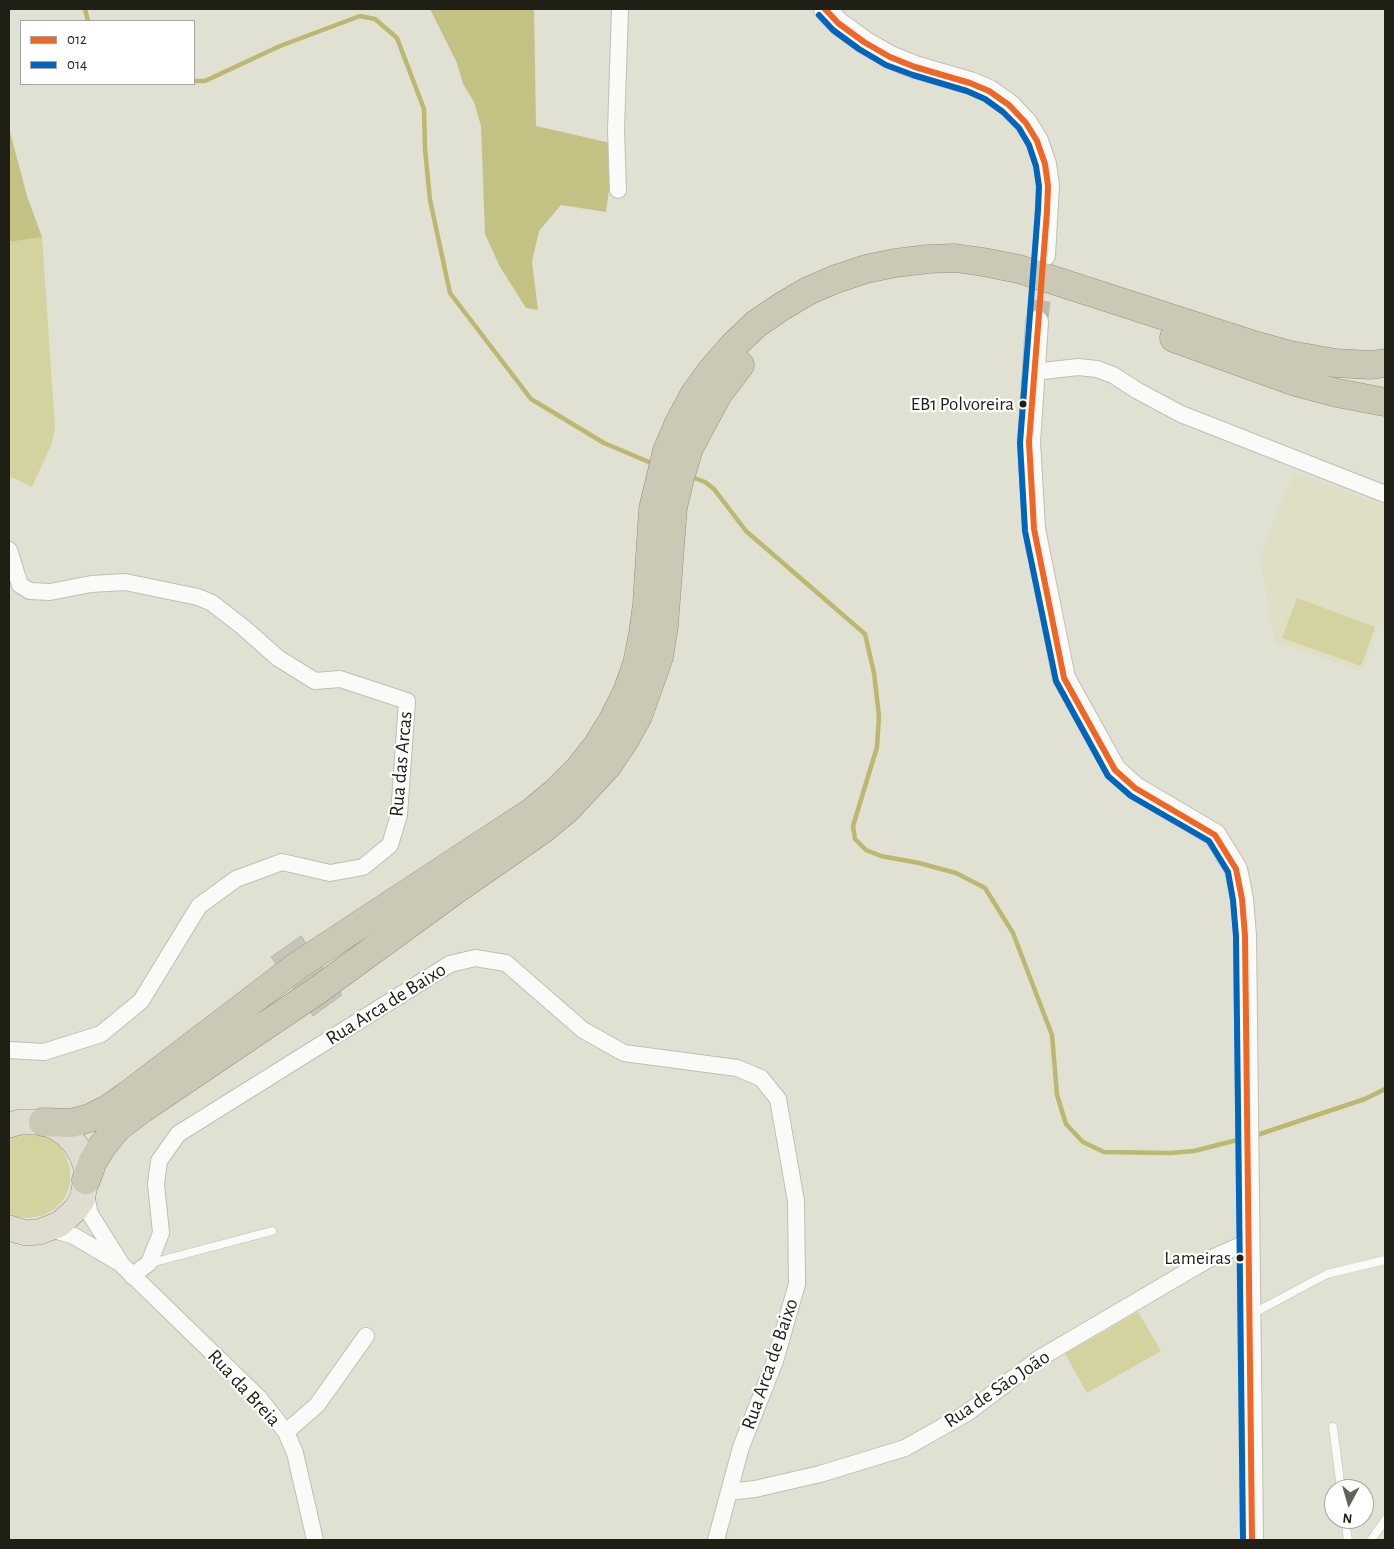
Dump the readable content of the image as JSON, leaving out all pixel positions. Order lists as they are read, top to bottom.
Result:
{
  "streets": {
    "street": [
      "Rua das Arcas",
      "Rua Arca de Baixo",
      "Rua da Breia",
      "Rua de São João"
    ]
  },
  "crossings": [
    ["Rua Arca de Baixo", "Rua de São João"]
  ],
  "places": ["EB1 Polvoreira", "Lameiras"],
  "lines": ["transit line 012", "transit line 014"],
  "legend": ["012", "014"],
  "north": "bottom"
}
